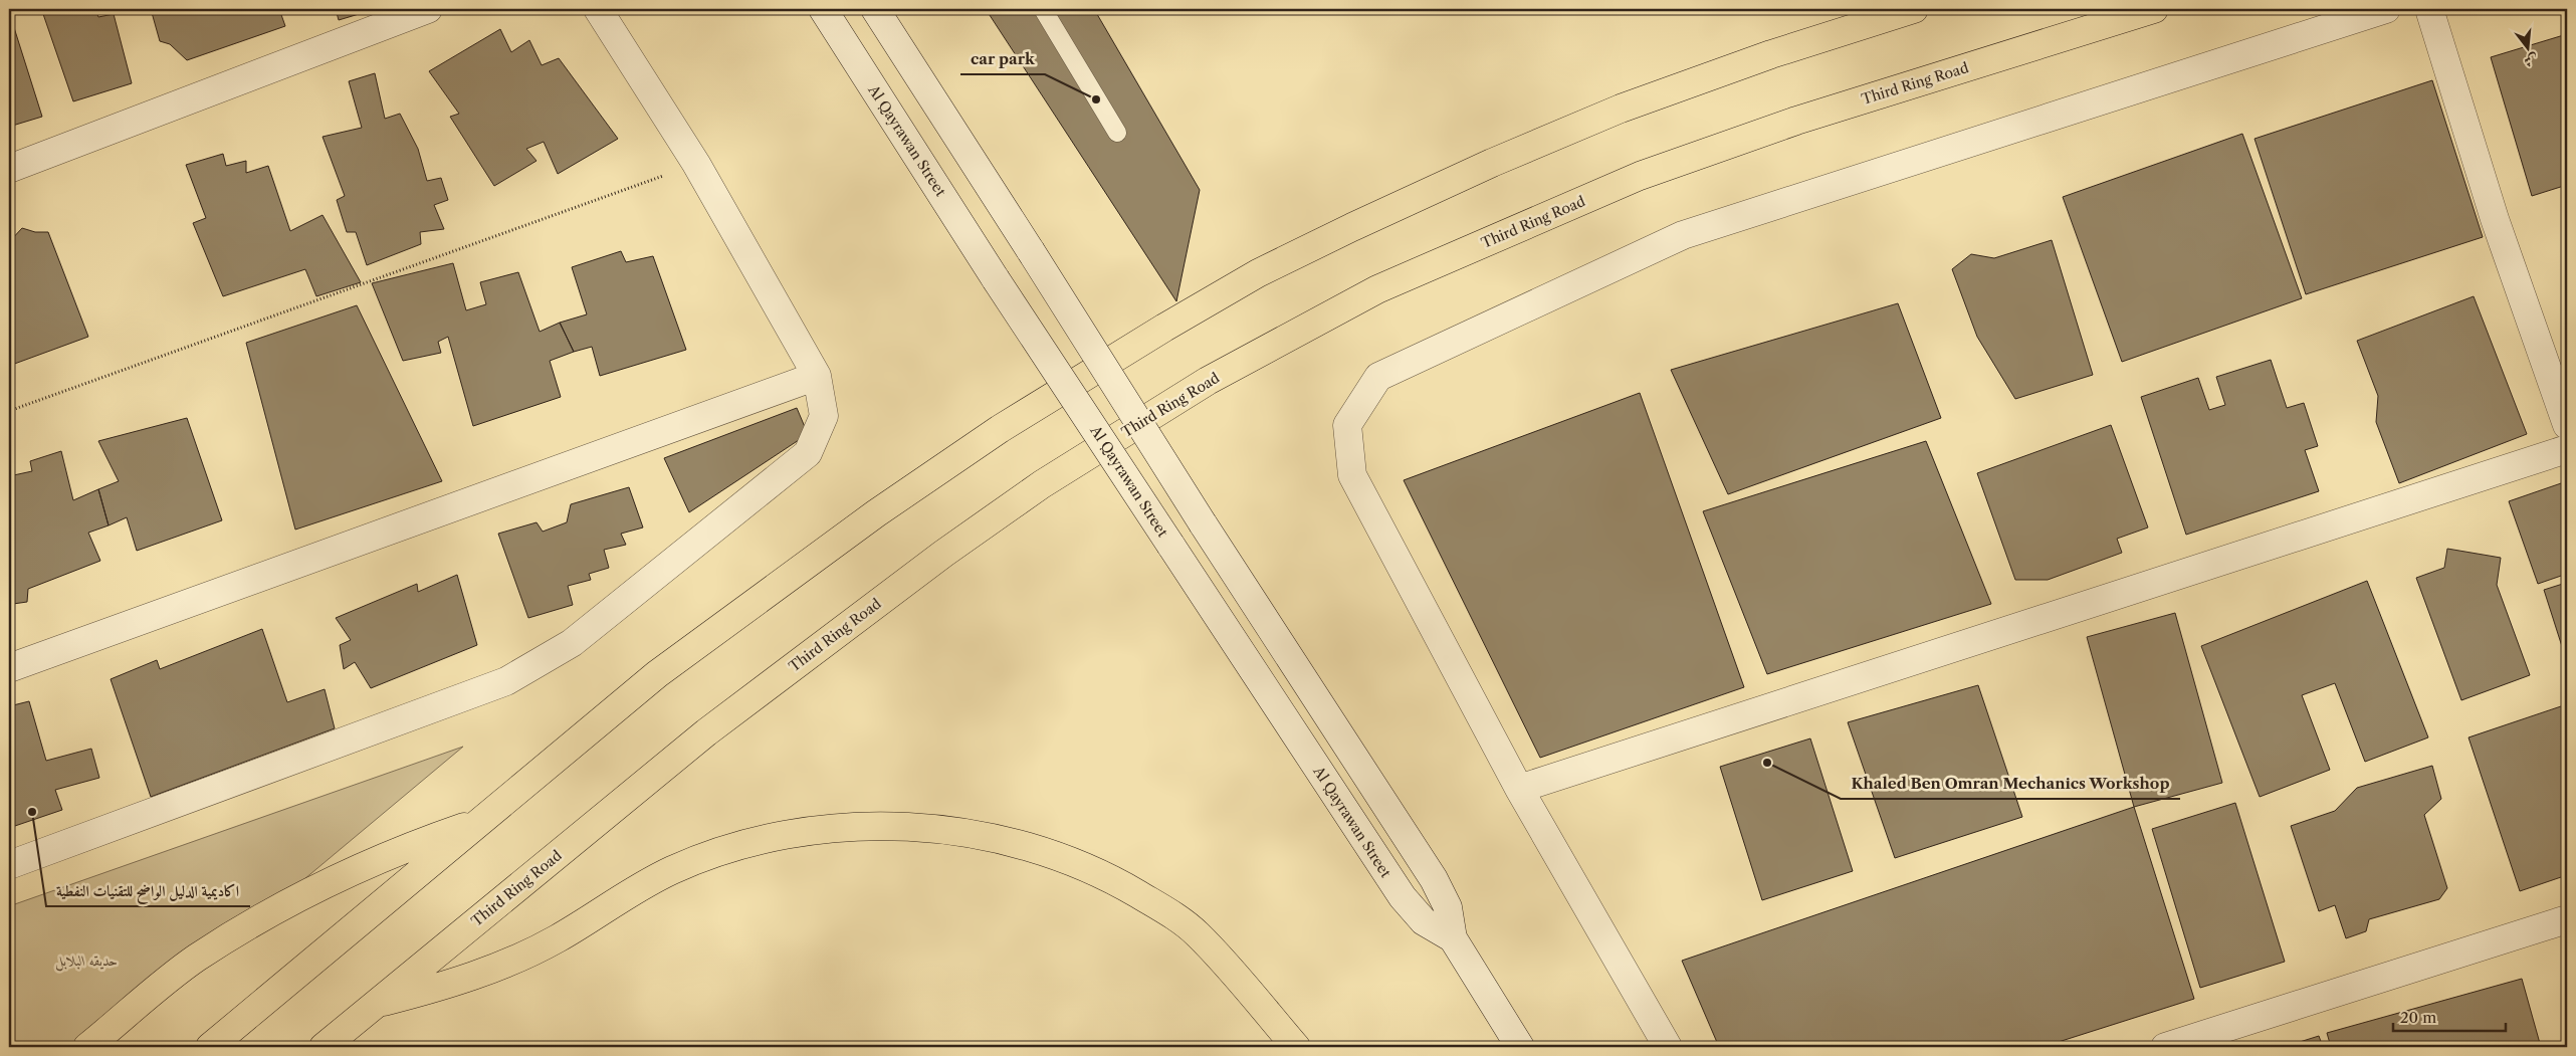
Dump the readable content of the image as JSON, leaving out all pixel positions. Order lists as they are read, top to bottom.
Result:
{
  "streets": {
    "highway": ["Third Ring Road"],
    "street": ["Al Qayrawan Street"]
  },
  "parks": ["حديقه البلابل"],
  "places": ["car park", "Khaled Ben Omran Mechanics Workshop", "اكاديمية الدليل الواضح للتقنيات النفطية"],
  "scale_bar": "20 m",
  "north": "bottom"
}
